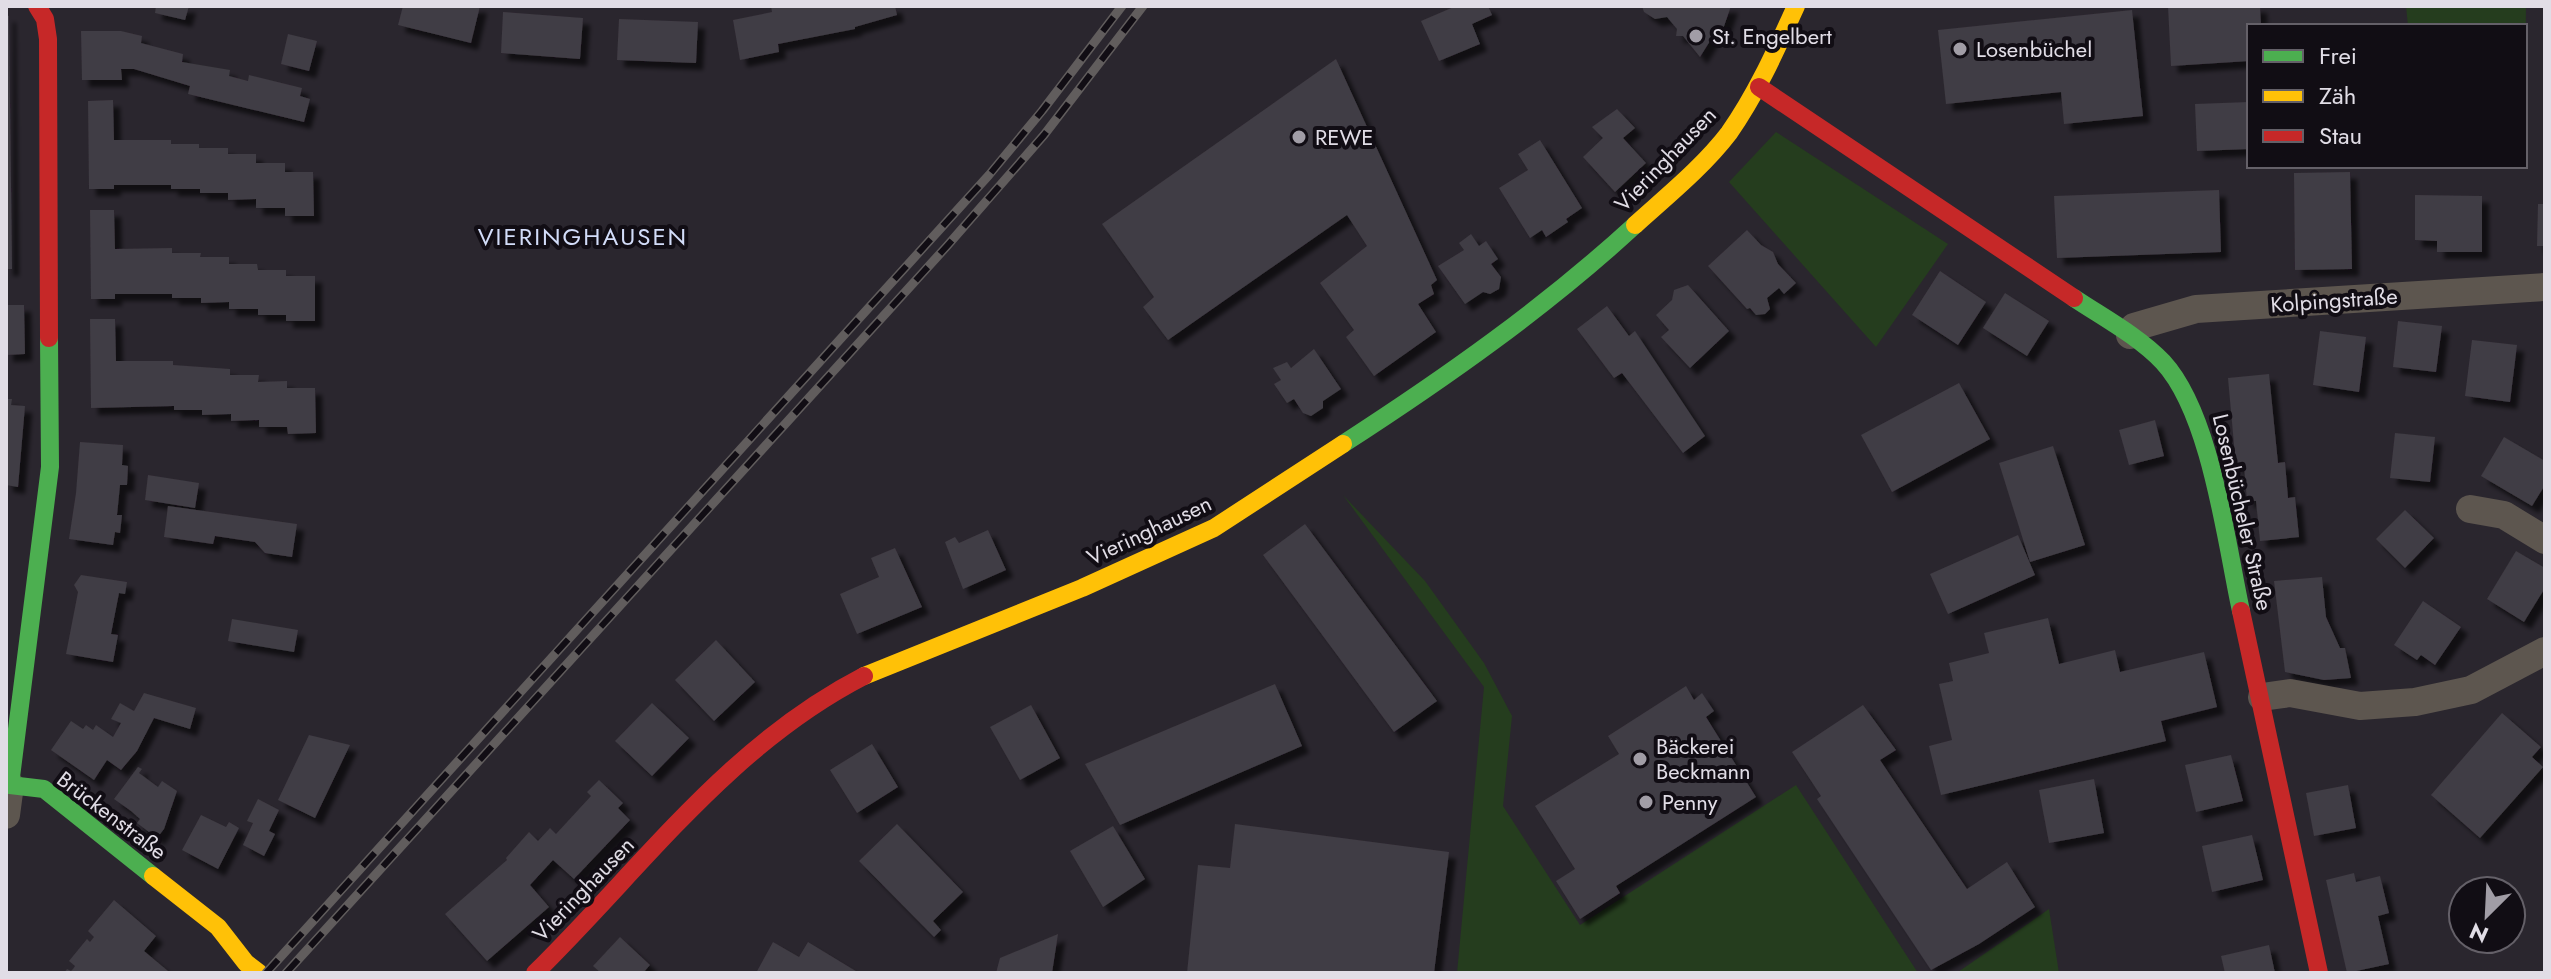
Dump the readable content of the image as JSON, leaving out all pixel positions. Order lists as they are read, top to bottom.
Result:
{
  "streets": {
    "street": [
      "Vieringhausen",
      "Kolpingstraße",
      "Losenbücheler Straße",
      "Brückenstraße"
    ]
  },
  "crossings": [
    ["Vieringhausen", "Losenbücheler Straße"],
    ["Kolpingstraße", "Losenbücheler Straße"]
  ],
  "districts": ["VIERINGHAUSEN"],
  "places": [
    "St. Engelbert",
    "Losenbüchel",
    "REWE",
    "Bäckerei Beckmann",
    "Penny"
  ],
  "legend": ["Frei", "Zäh", "Stau"],
  "north": "bottom left"
}
